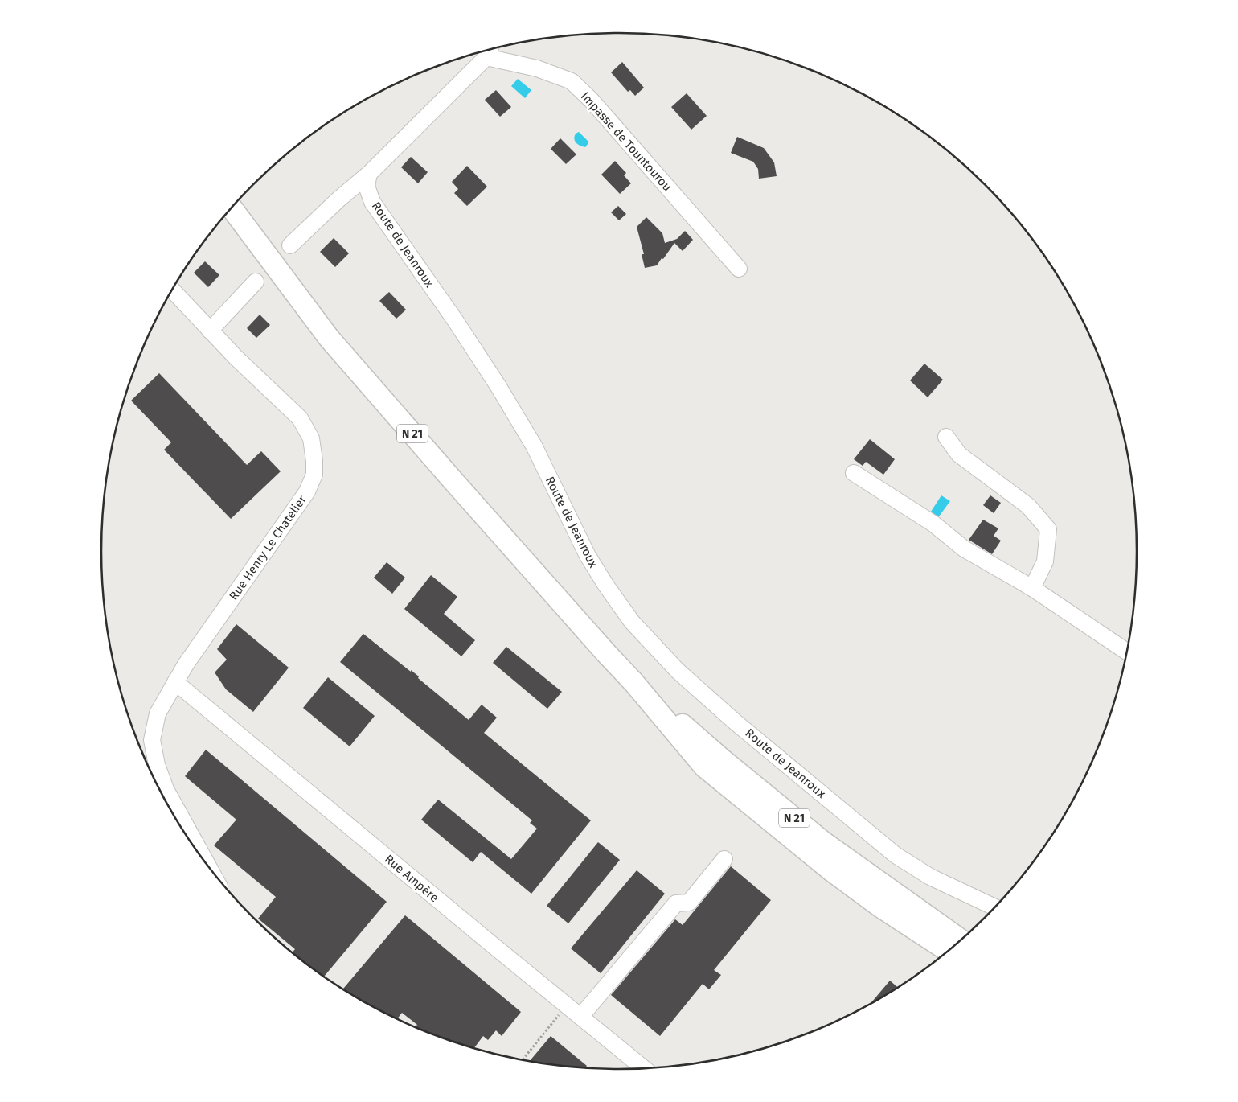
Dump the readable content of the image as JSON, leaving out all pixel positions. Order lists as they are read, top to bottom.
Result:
{
  "streets": {
    "main road": ["N 21"],
    "street": [
      "Impasse de Tountourou",
      "Route de Jeanroux",
      "Rue Henry Le Chatelier",
      "Rue Ampère"
    ]
  },
  "crossings": [
    ["Rue Henry Le Chatelier", "Rue Ampère"]
  ]
}
